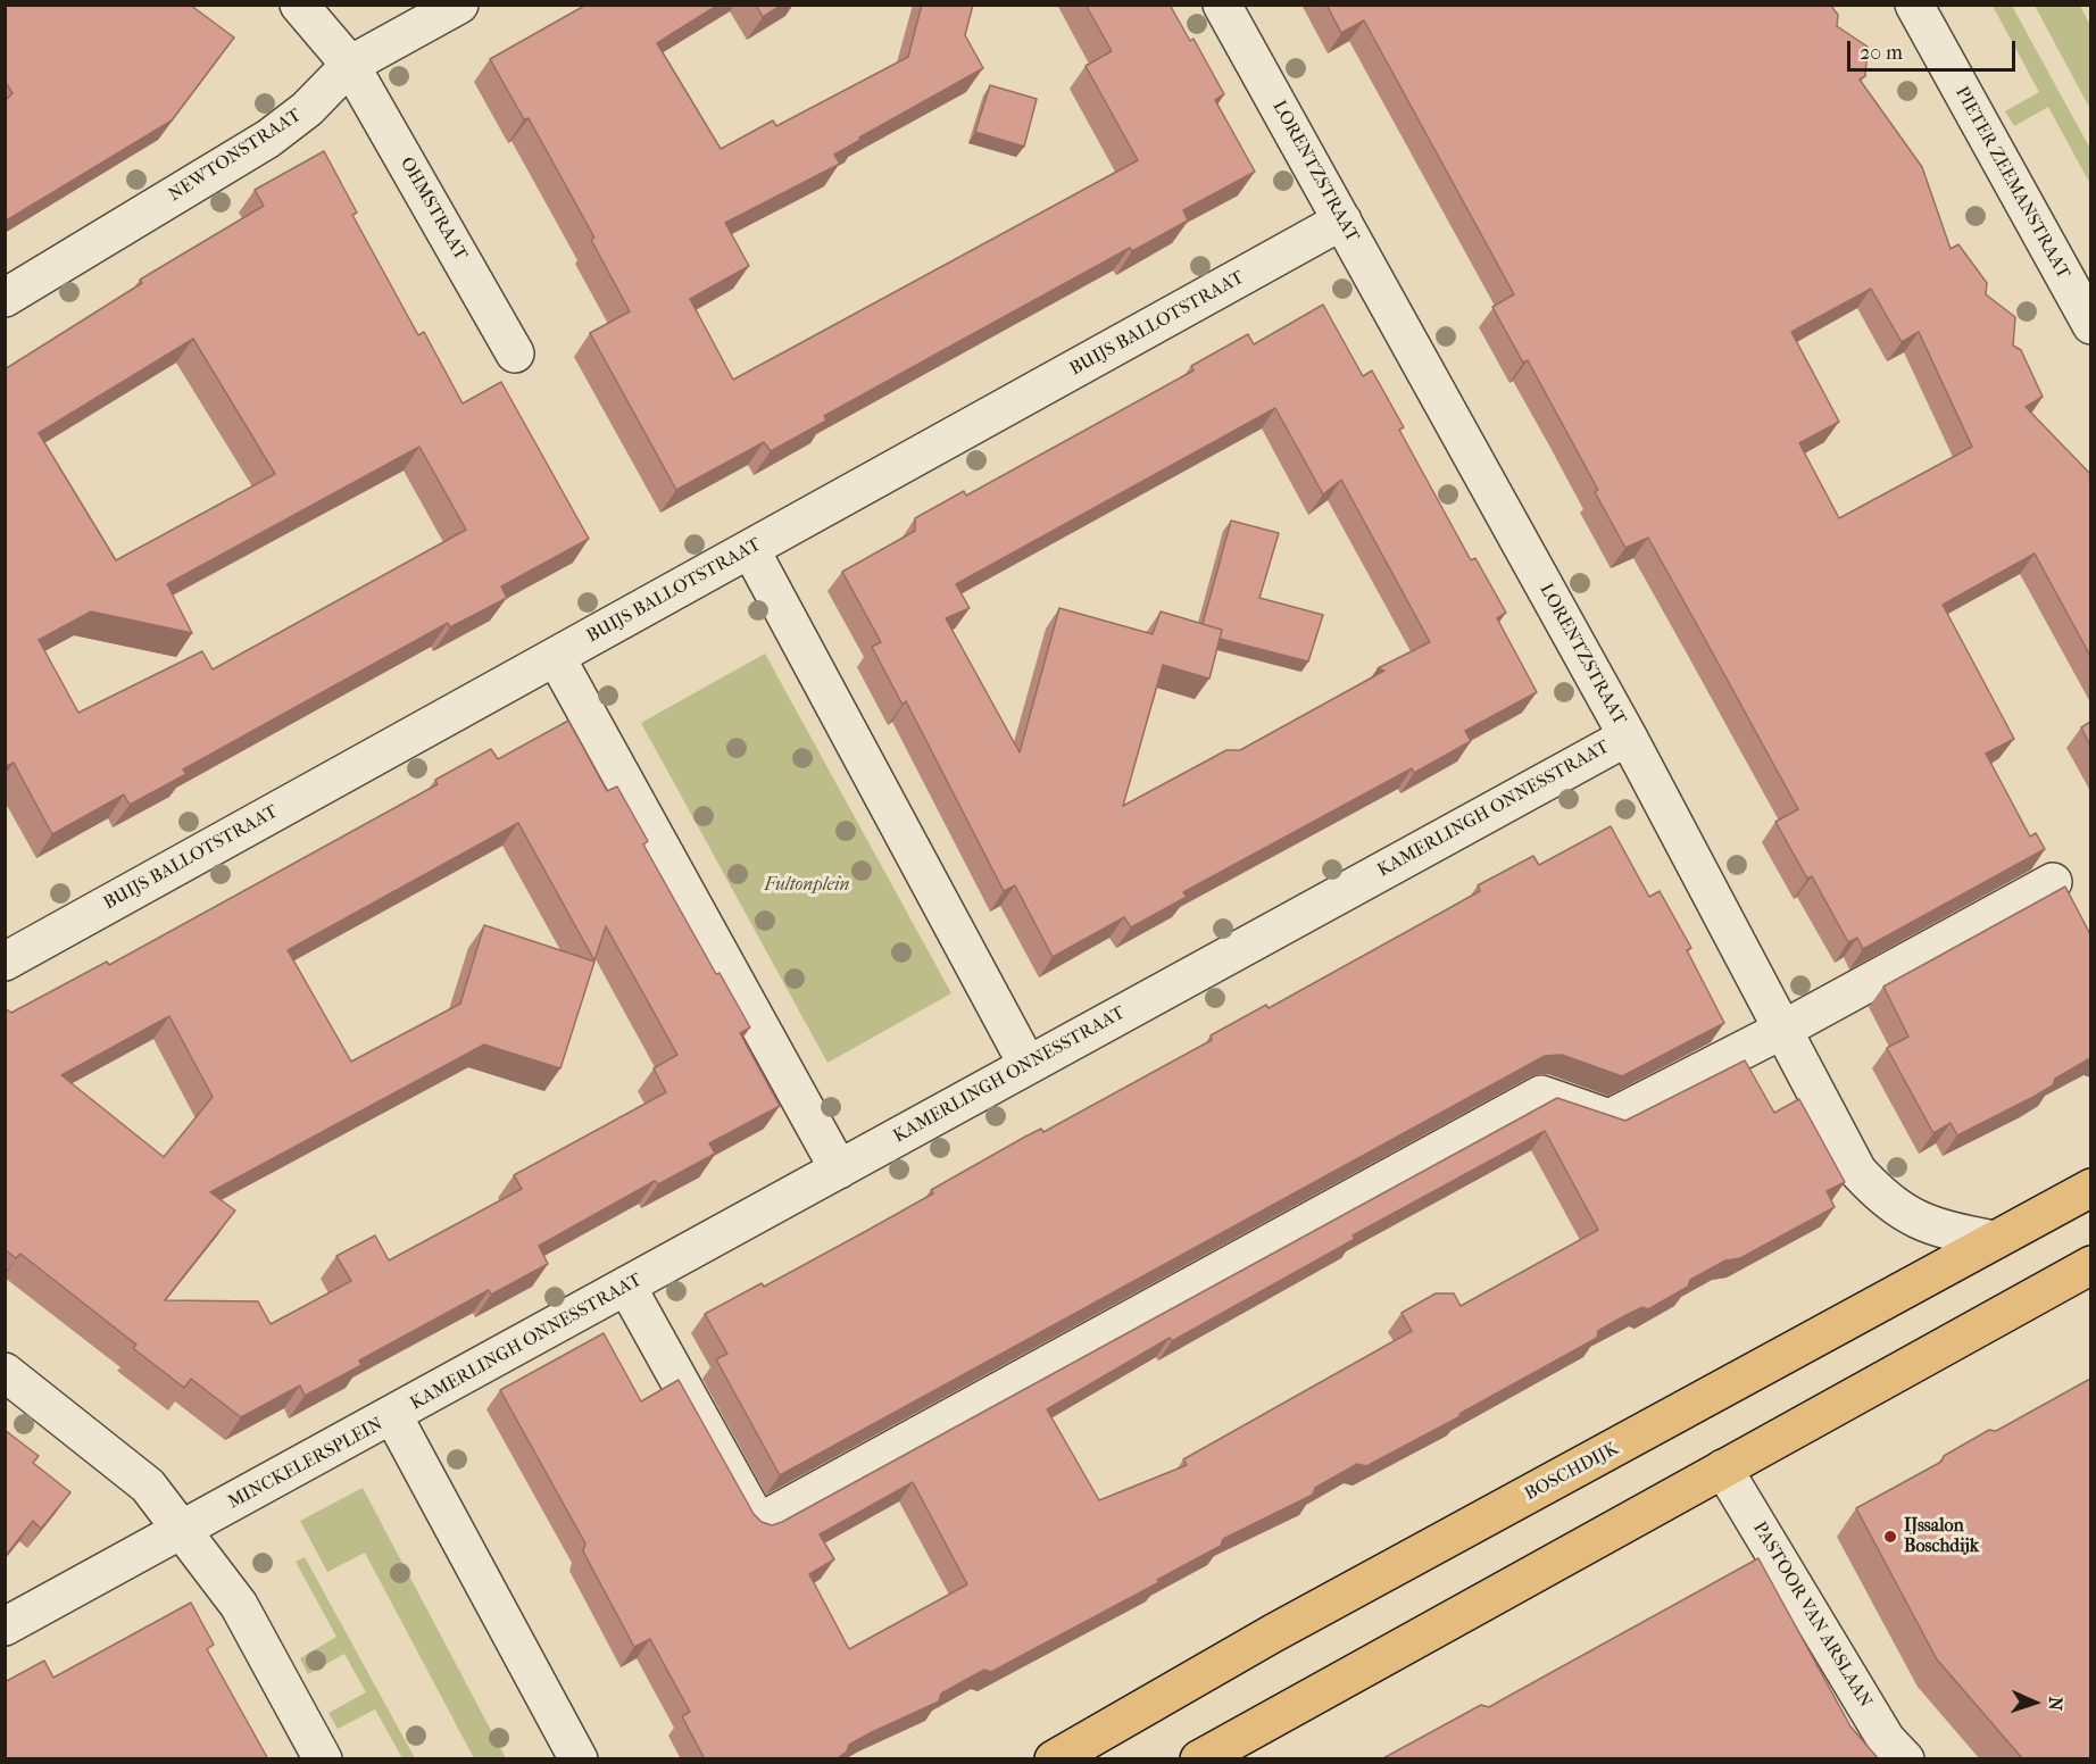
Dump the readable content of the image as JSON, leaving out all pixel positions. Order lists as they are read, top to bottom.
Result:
{
  "streets": {
    "main road": ["BOSCHDIJK"],
    "street": [
      "NEWTONSTRAAT",
      "LORENTZSTRAAT",
      "PIETER ZEEMANSTRAAT",
      "OHMSTRAAT",
      "BUIJS BALLOTSTRAAT",
      "KAMERLINGH ONNESSTRAAT",
      "MINCKELERSPLEIN",
      "PASTOOR VAN ARSLAAN"
    ]
  },
  "crossings": [
    ["NEWTONSTRAAT", "OHMSTRAAT"],
    ["LORENTZSTRAAT", "BUIJS BALLOTSTRAAT"],
    ["LORENTZSTRAAT", "KAMERLINGH ONNESSTRAAT"],
    ["LORENTZSTRAAT", "BOSCHDIJK"],
    ["KAMERLINGH ONNESSTRAAT", "MINCKELERSPLEIN"]
  ],
  "parks": ["Fultonplein"],
  "places": ["IJssalon Boschdijk"],
  "scale_bar": "20 m",
  "north": "right"
}
